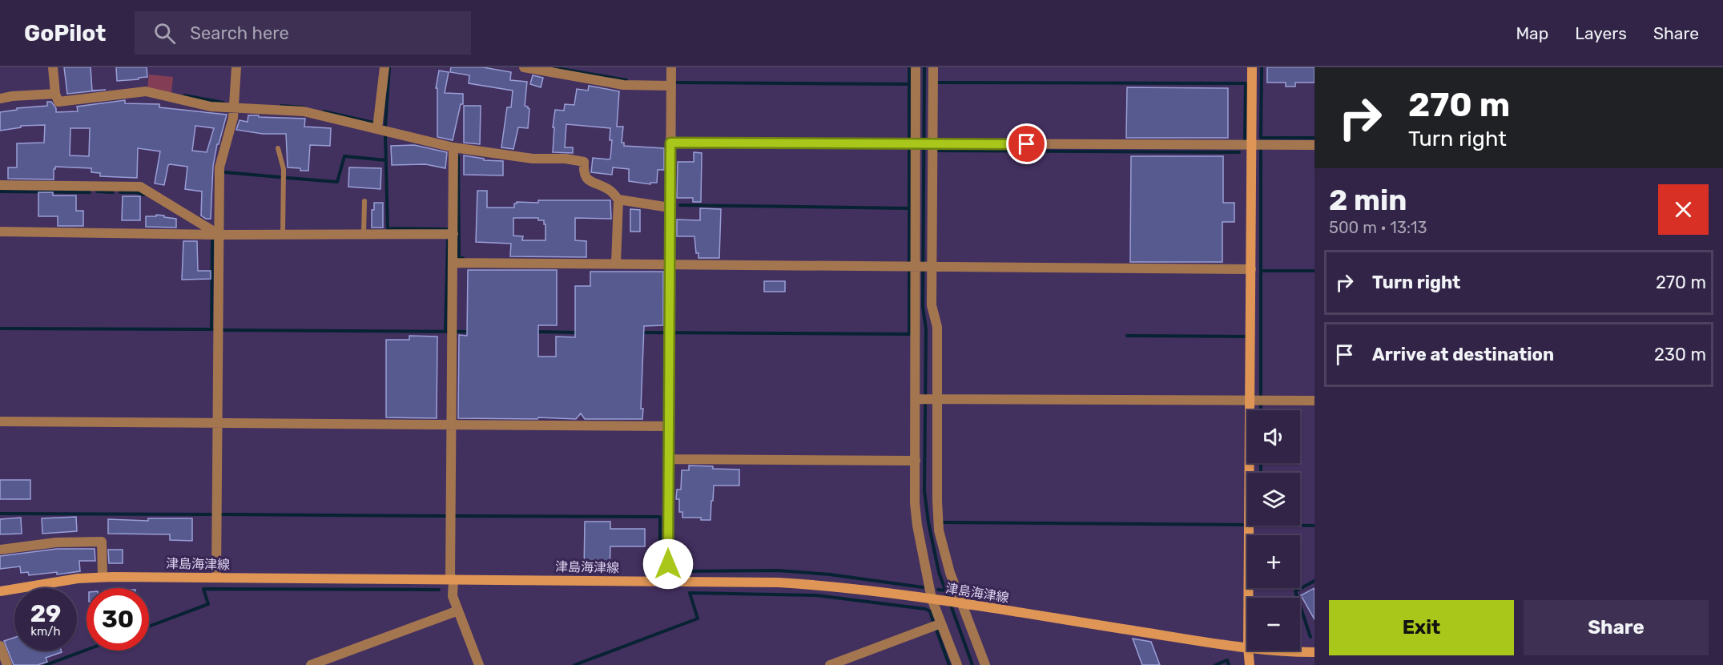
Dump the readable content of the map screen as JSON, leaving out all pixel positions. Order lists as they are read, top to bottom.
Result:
{
  "streets": {
    "main road": ["津島海津線"]
  },
  "page": {
    "header": "GoPilot",
    "search": "Search here",
    "nav": ["Map", "Layers", "Share"],
    "turn": ["270 m", "Turn right"],
    "heading": ["2 min", "500 m · 13:13"],
    "list": [
      {
        "name": "Turn right",
        "value": "270 m"
      },
      {
        "name": "Arrive at destination",
        "value": "230 m"
      }
    ],
    "map_buttons": ["+", "−"],
    "speed": "29 km/h",
    "limit": "30",
    "buttons": ["Exit", "Share"]
  }
}
